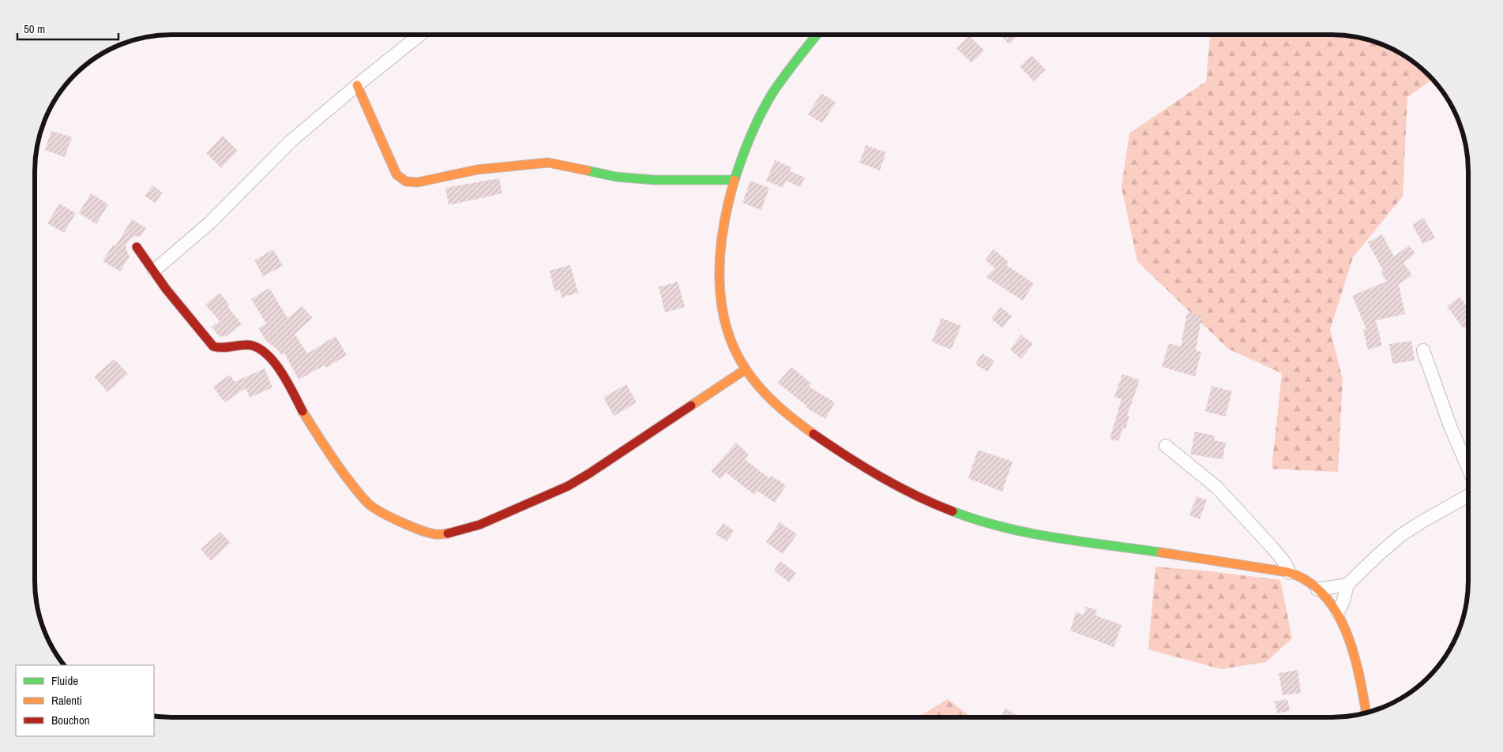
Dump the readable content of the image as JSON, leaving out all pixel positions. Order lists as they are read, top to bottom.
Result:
{
  "legend": ["Fluide", "Ralenti", "Bouchon"],
  "scale_bar": "50 m"
}
